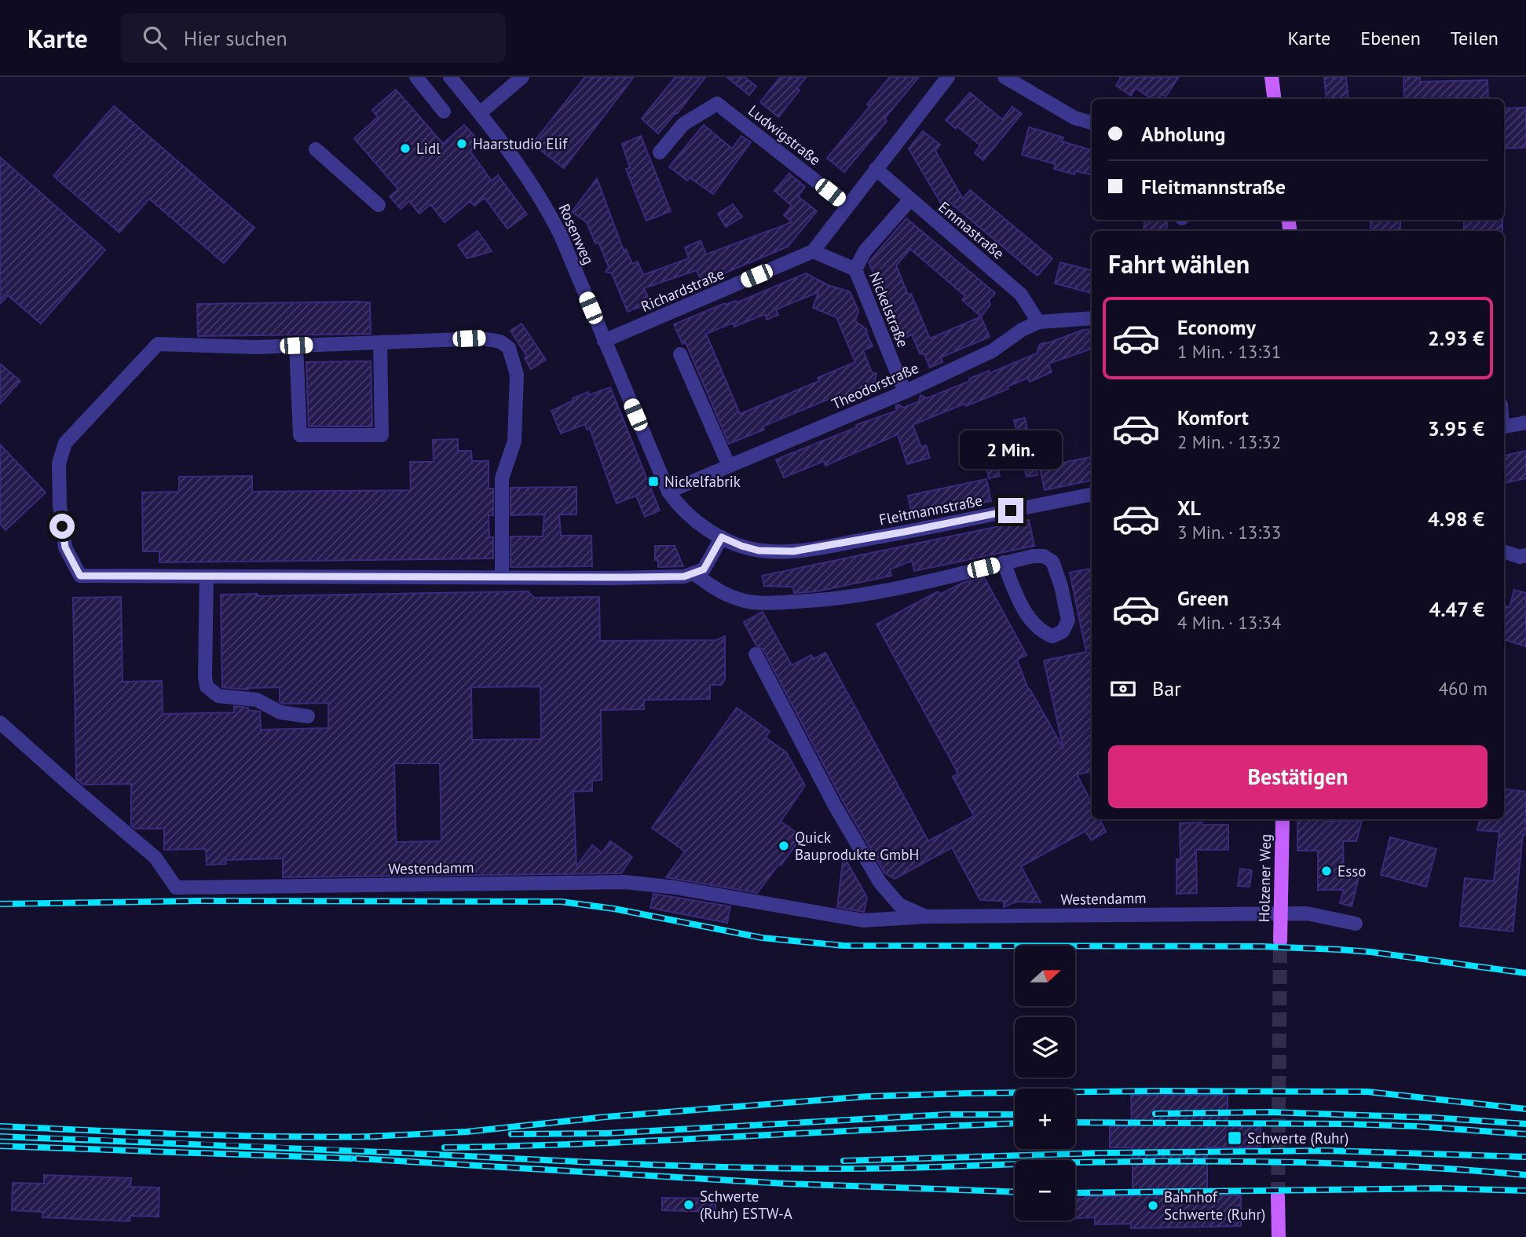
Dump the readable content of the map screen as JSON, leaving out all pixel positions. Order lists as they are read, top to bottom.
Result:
{
  "streets": {
    "main road": ["Holzener Weg"],
    "street": [
      "Ludwigstraße",
      "Emmastraße",
      "Rosenweg",
      "Richardstraße",
      "Nickelstraße",
      "Theodorstraße",
      "Fleitmannstraße",
      "Westendamm"
    ]
  },
  "crossings": [
    ["Ludwigstraße", "Richardstraße"],
    ["Emmastraße", "Richardstraße"],
    ["Emmastraße", "Theodorstraße"],
    ["Rosenweg", "Richardstraße"],
    ["Rosenweg", "Theodorstraße"],
    ["Rosenweg", "Fleitmannstraße"],
    ["Nickelstraße", "Theodorstraße"],
    ["Westendamm", "Holzener Weg"]
  ],
  "places": {
    "other": [
      "Haarstudio Elif",
      "Lidl",
      "Quick Bauprodukte GmbH",
      "Esso",
      "Schwerte (Ruhr) ESTW-A",
      "Bahnhof Schwerte (Ruhr)"
    ],
    "transit": ["Nickelfabrik", "Schwerte (Ruhr)"]
  },
  "north": "right",
  "page": {
    "header": "Karte",
    "search": "Hier suchen",
    "nav": ["Karte", "Ebenen", "Teilen"],
    "banner": ["Abholung", "Fleitmannstraße"],
    "heading": "Fahrt wählen",
    "list": [
      {
        "name": "Economy",
        "note": "1 Min. · 13:31",
        "value": "2.93 €"
      },
      {
        "name": "Komfort",
        "note": "2 Min. · 13:32",
        "value": "3.95 €"
      },
      {
        "name": "XL",
        "note": "3 Min. · 13:33",
        "value": "4.98 €"
      },
      {
        "name": "Green",
        "note": "4 Min. · 13:34",
        "value": "4.47 €"
      }
    ],
    "bubble": "2 Min.",
    "pay": ["Bar", "460 m"],
    "buttons": "Bestätigen",
    "map_buttons": ["+", "−"]
  }
}
